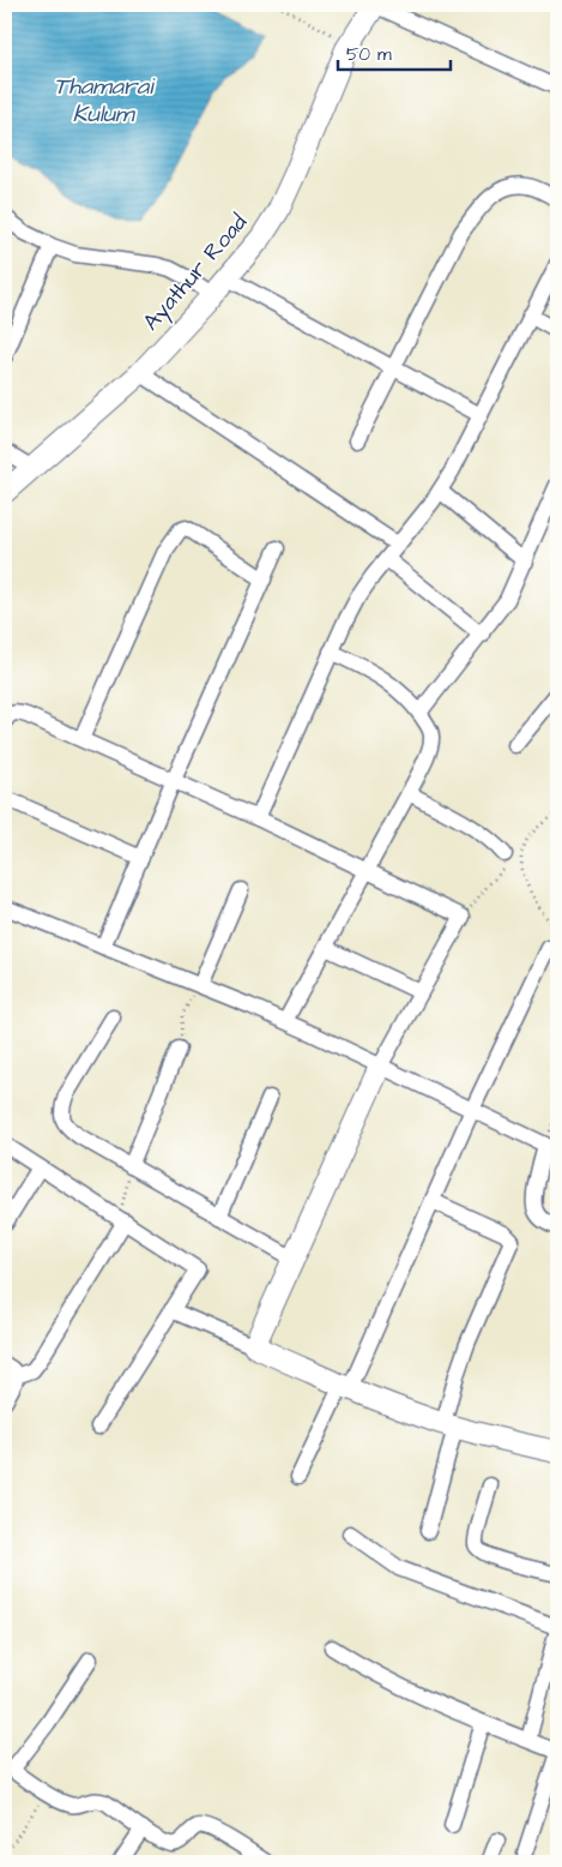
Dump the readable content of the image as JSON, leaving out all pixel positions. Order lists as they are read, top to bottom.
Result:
{
  "streets": {
    "street": ["Ayathur Road"]
  },
  "water": ["Thamarai Kulum"],
  "scale_bar": "50 m"
}
